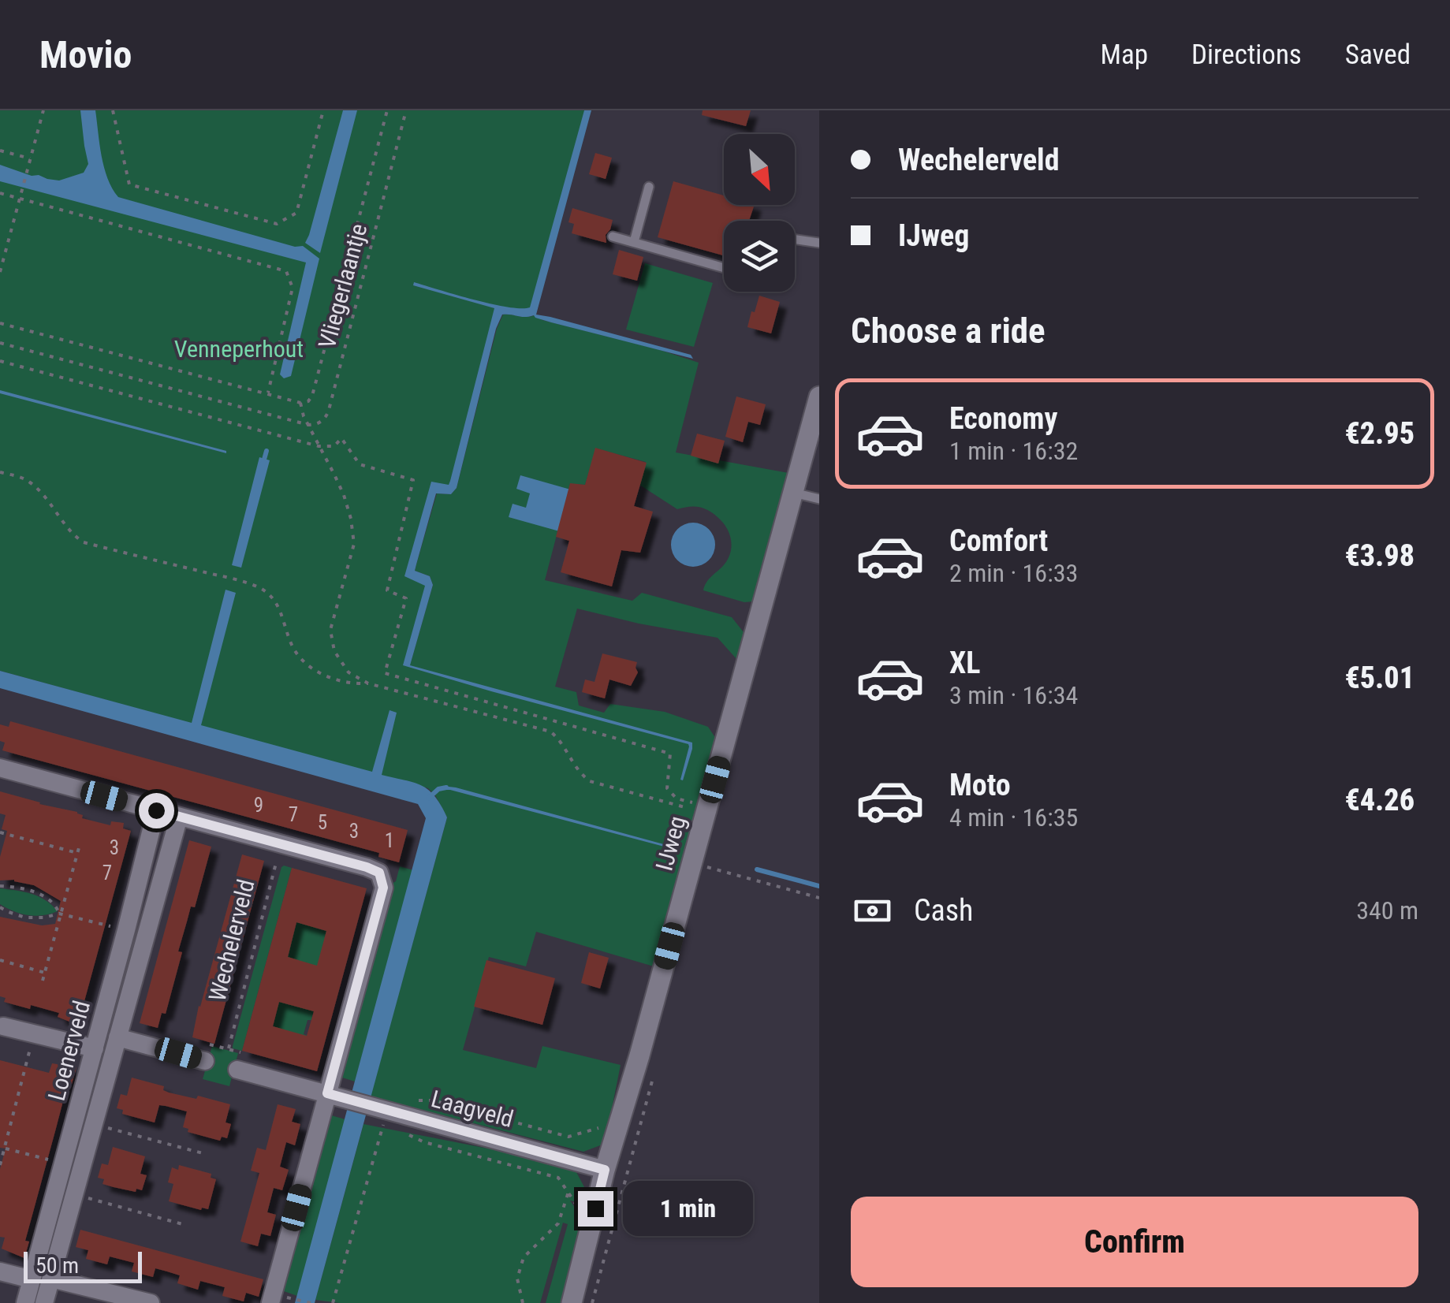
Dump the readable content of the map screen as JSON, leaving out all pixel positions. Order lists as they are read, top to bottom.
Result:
{
  "streets": {
    "street": ["IJweg", "Loenerveld", "Laagveld"],
    "path": ["Vliegerlaantje", "Wechelerveld"]
  },
  "crossings": [
    ["IJweg", "Laagveld"]
  ],
  "parks": ["Venneperhout"],
  "house_numbers": [
    "9",
    "7",
    "5",
    "3",
    "1",
    "3",
    "7"
  ],
  "scale_bar": "50 m",
  "north": "bottom right",
  "page": {
    "header": "Movio",
    "nav": ["Map", "Directions", "Saved"],
    "banner": ["Wechelerveld", "IJweg"],
    "heading": "Choose a ride",
    "list": [
      {
        "name": "Economy",
        "note": "1 min · 16:32",
        "value": "€2.95"
      },
      {
        "name": "Comfort",
        "note": "2 min · 16:33",
        "value": "€3.98"
      },
      {
        "name": "XL",
        "note": "3 min · 16:34",
        "value": "€5.01"
      },
      {
        "name": "Moto",
        "note": "4 min · 16:35",
        "value": "€4.26"
      }
    ],
    "pay": ["Cash", "340 m"],
    "bubble": "1 min",
    "buttons": "Confirm",
    "scale": "50 m"
  }
}
